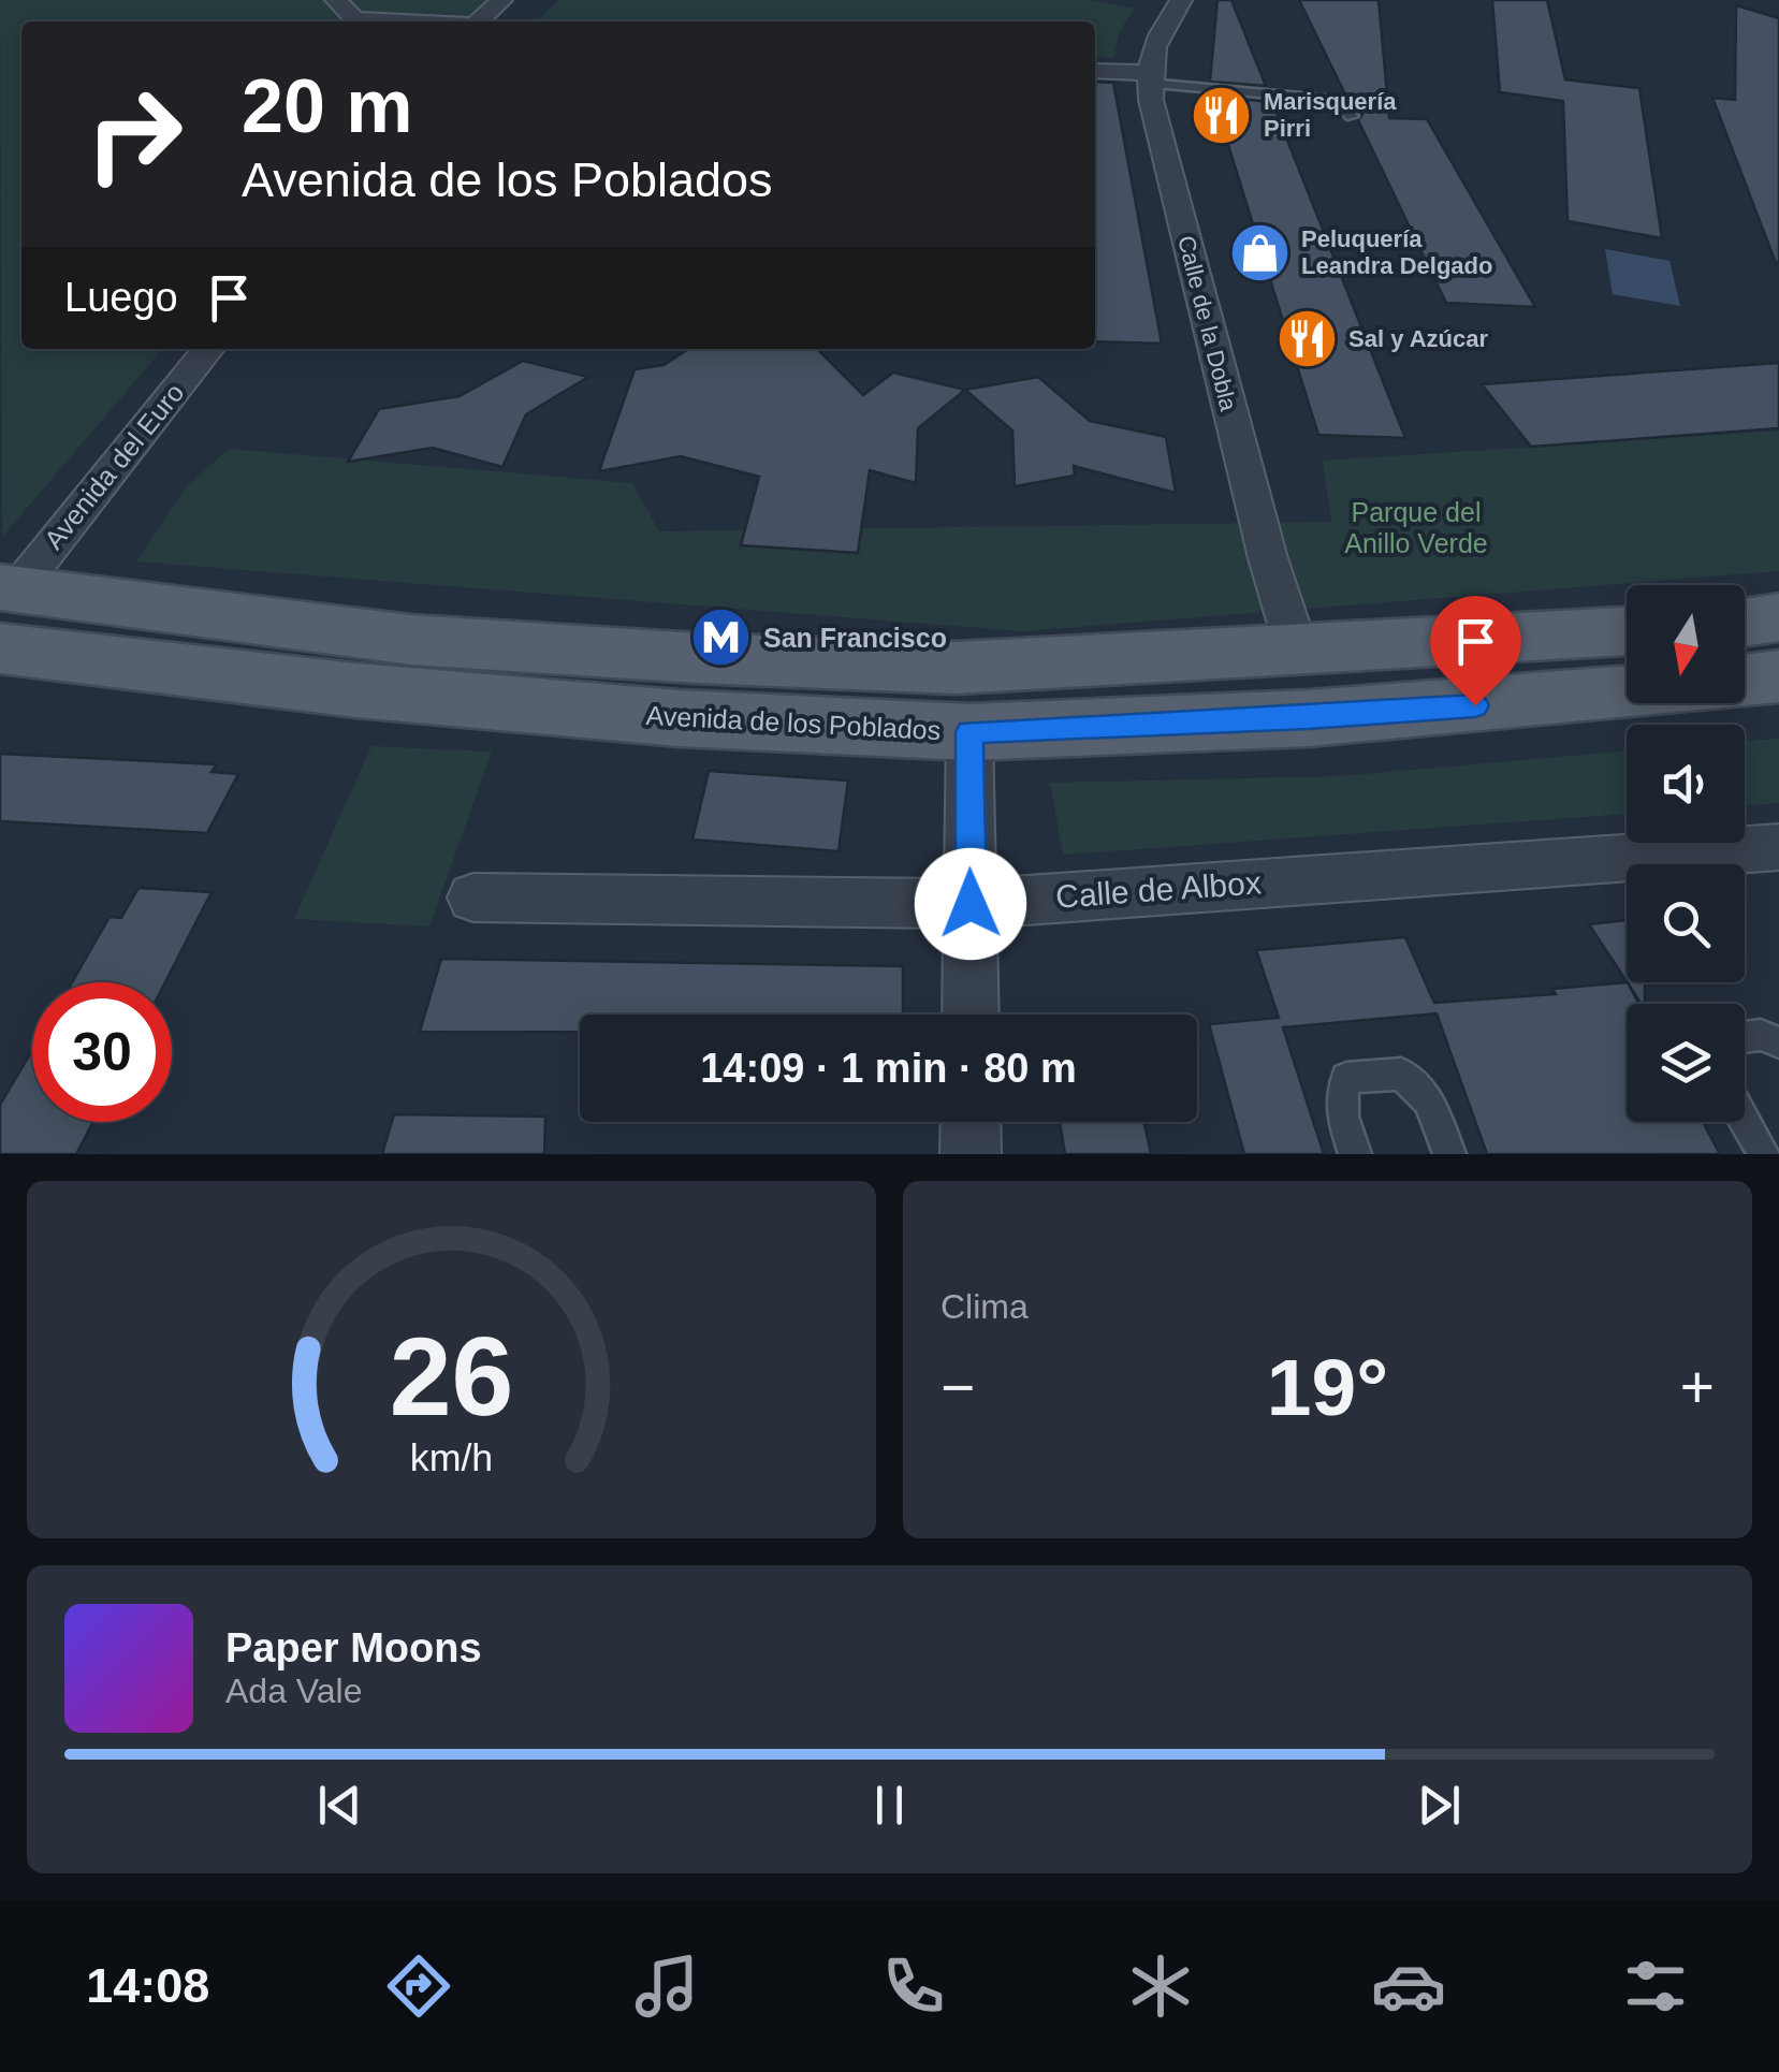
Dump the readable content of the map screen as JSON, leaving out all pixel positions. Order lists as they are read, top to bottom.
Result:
{
  "streets": {
    "main road": ["Avenida de los Poblados"],
    "street": ["Calle de la Dobla", "Avenida del Euro", "Calle de Albox"]
  },
  "crossings": [
    ["Avenida del Euro", "Avenida de los Poblados"]
  ],
  "parks": ["Parque del Anillo Verde"],
  "places": {
    "restaurant": ["Marisquería Pirri", "Sal y Azúcar"],
    "shop": ["Peluquería Leandra Delgado"],
    "metro station": ["San Francisco"]
  },
  "north": "bottom",
  "page": {
    "turn": ["20 m", "Avenida de los Poblados"],
    "then": "Luego",
    "limit": "30",
    "trip": "14:09 · 1 min · 80 m",
    "tile": "Clima",
    "heat": ["−", "19°", "+"],
    "song": ["Paper Moons", "Ada Vale"],
    "tabs": "14:08",
    "gauge": ["26", "km/h"]
  }
}
